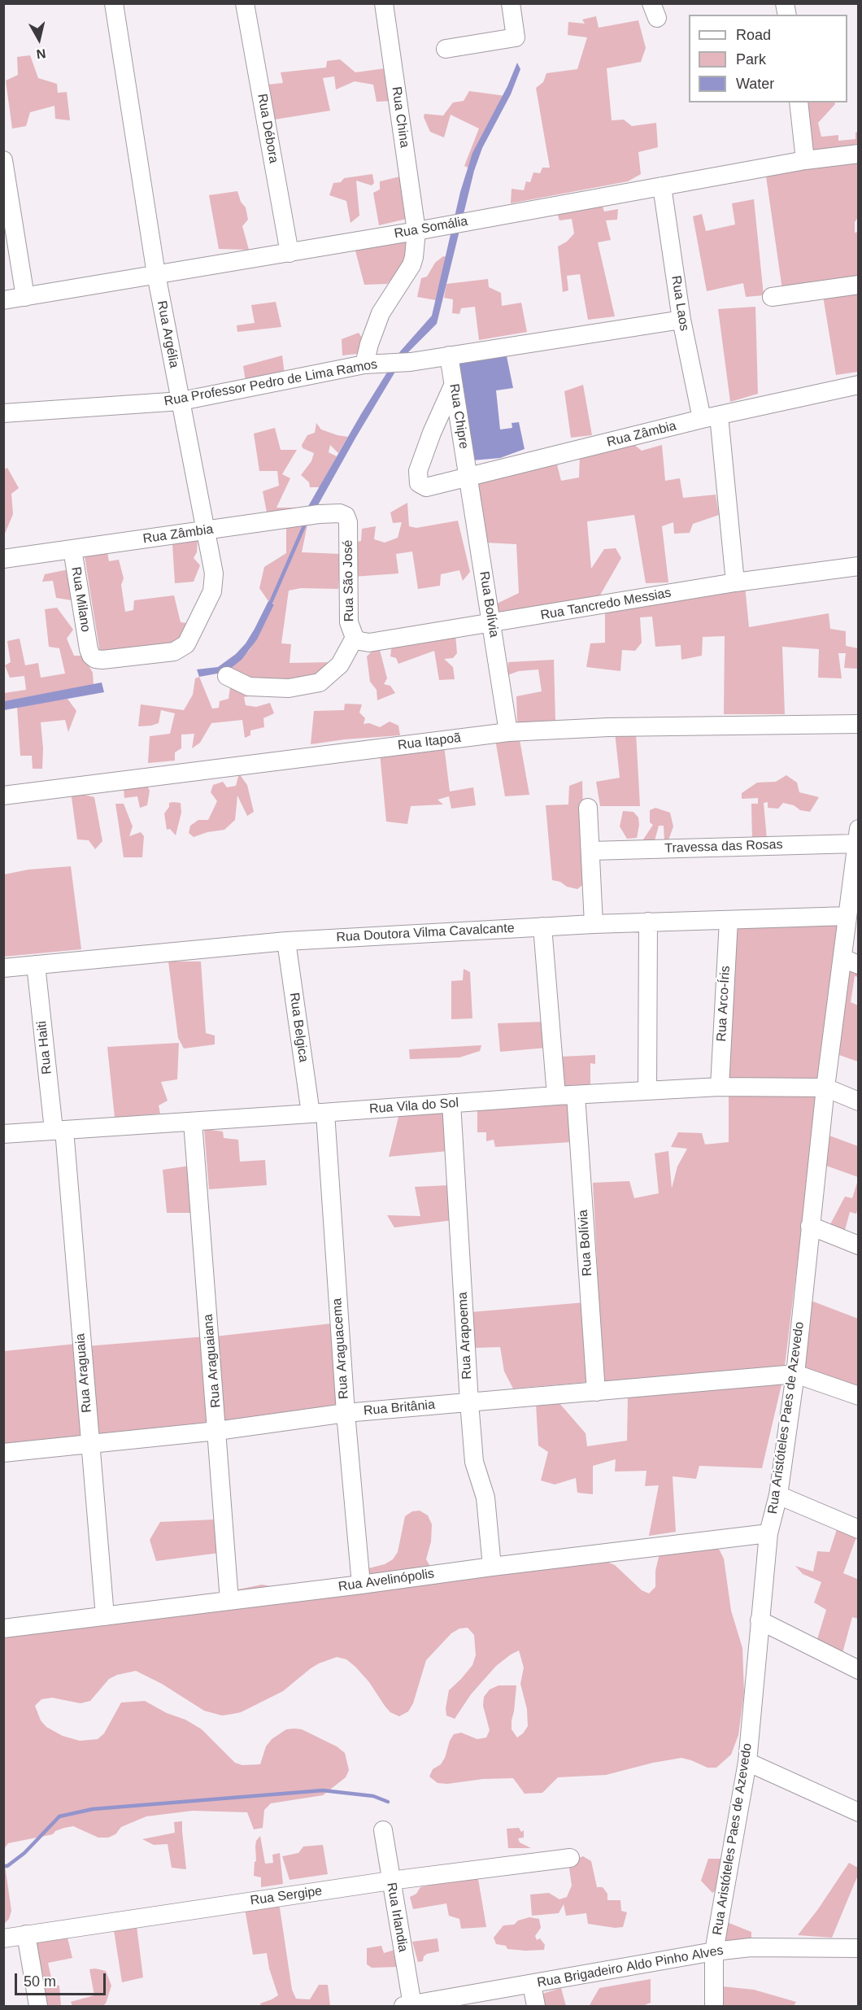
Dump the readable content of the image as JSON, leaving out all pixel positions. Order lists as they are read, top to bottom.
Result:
{
  "streets": {
    "street": [
      "Rua China",
      "Rua Débora",
      "Rua Somália",
      "Rua Laos",
      "Rua Argélia",
      "Rua Professor Pedro de Lima Ramos",
      "Rua Chipre",
      "Rua Zâmbia",
      "Rua São José",
      "Rua Milano",
      "Rua Bolívia",
      "Rua Tancredo Messias",
      "Rua Itapoã",
      "Travessa das Rosas",
      "Rua Doutora Vilma Cavalcante",
      "Rua Arco-Íris",
      "Rua Belgica",
      "Rua Haiti",
      "Rua Vila do Sol",
      "Rua Arapoema",
      "Rua Araguacema",
      "Rua Araguaiana",
      "Rua Araguaia",
      "Rua Britânia",
      "Rua Aristóteles Paes de Azevedo",
      "Rua Avelinópolis",
      "Rua Sergipe",
      "Rua Irlandia",
      "Rua Brigadeiro Aldo Pinho Alves"
    ]
  },
  "crossings": [
    ["Rua China", "Rua Somália"],
    ["Rua China", "Rua Professor Pedro de Lima Ramos"],
    ["Rua Débora", "Rua Somália"],
    ["Rua Somália", "Rua Laos"],
    ["Rua Somália", "Rua Argélia"],
    ["Rua Laos", "Rua Professor Pedro de Lima Ramos"],
    ["Rua Laos", "Rua Zâmbia"],
    ["Rua Laos", "Rua Tancredo Messias"],
    ["Rua Argélia", "Rua Professor Pedro de Lima Ramos"],
    ["Rua Argélia", "Rua Zâmbia"],
    ["Rua Argélia", "Rua Milano"],
    ["Rua Professor Pedro de Lima Ramos", "Rua Chipre"],
    ["Rua Chipre", "Rua Zâmbia"],
    ["Rua Chipre", "Rua Bolívia"],
    ["Rua Zâmbia", "Rua São José"],
    ["Rua Zâmbia", "Rua Milano"],
    ["Rua Zâmbia", "Rua Bolívia"],
    ["Rua São José", "Rua Tancredo Messias"],
    ["Rua Bolívia", "Rua Tancredo Messias"],
    ["Rua Bolívia", "Rua Itapoã"],
    ["Rua Bolívia", "Rua Vila do Sol"],
    ["Rua Bolívia", "Rua Britânia"],
    ["Travessa das Rosas", "Rua Aristóteles Paes de Azevedo"],
    ["Rua Doutora Vilma Cavalcante", "Rua Arco-Íris"],
    ["Rua Doutora Vilma Cavalcante", "Rua Belgica"],
    ["Rua Doutora Vilma Cavalcante", "Rua Haiti"],
    ["Rua Doutora Vilma Cavalcante", "Rua Aristóteles Paes de Azevedo"],
    ["Rua Arco-Íris", "Rua Vila do Sol"],
    ["Rua Belgica", "Rua Vila do Sol"],
    ["Rua Belgica", "Rua Araguacema"],
    ["Rua Haiti", "Rua Vila do Sol"],
    ["Rua Haiti", "Rua Araguaia"],
    ["Rua Vila do Sol", "Rua Arapoema"],
    ["Rua Vila do Sol", "Rua Araguacema"],
    ["Rua Vila do Sol", "Rua Araguaiana"],
    ["Rua Vila do Sol", "Rua Araguaia"],
    ["Rua Vila do Sol", "Rua Aristóteles Paes de Azevedo"],
    ["Rua Arapoema", "Rua Britânia"],
    ["Rua Arapoema", "Rua Avelinópolis"],
    ["Rua Araguacema", "Rua Britânia"],
    ["Rua Araguacema", "Rua Avelinópolis"],
    ["Rua Araguaiana", "Rua Britânia"],
    ["Rua Araguaiana", "Rua Avelinópolis"],
    ["Rua Araguaia", "Rua Britânia"],
    ["Rua Araguaia", "Rua Avelinópolis"],
    ["Rua Britânia", "Rua Aristóteles Paes de Azevedo"],
    ["Rua Aristóteles Paes de Azevedo", "Rua Avelinópolis"],
    ["Rua Aristóteles Paes de Azevedo", "Rua Brigadeiro Aldo Pinho Alves"],
    ["Rua Sergipe", "Rua Irlandia"],
    ["Rua Irlandia", "Rua Brigadeiro Aldo Pinho Alves"]
  ],
  "legend": ["Road", "Park", "Water"],
  "scale_bar": "50 m",
  "north": "bottom"
}
